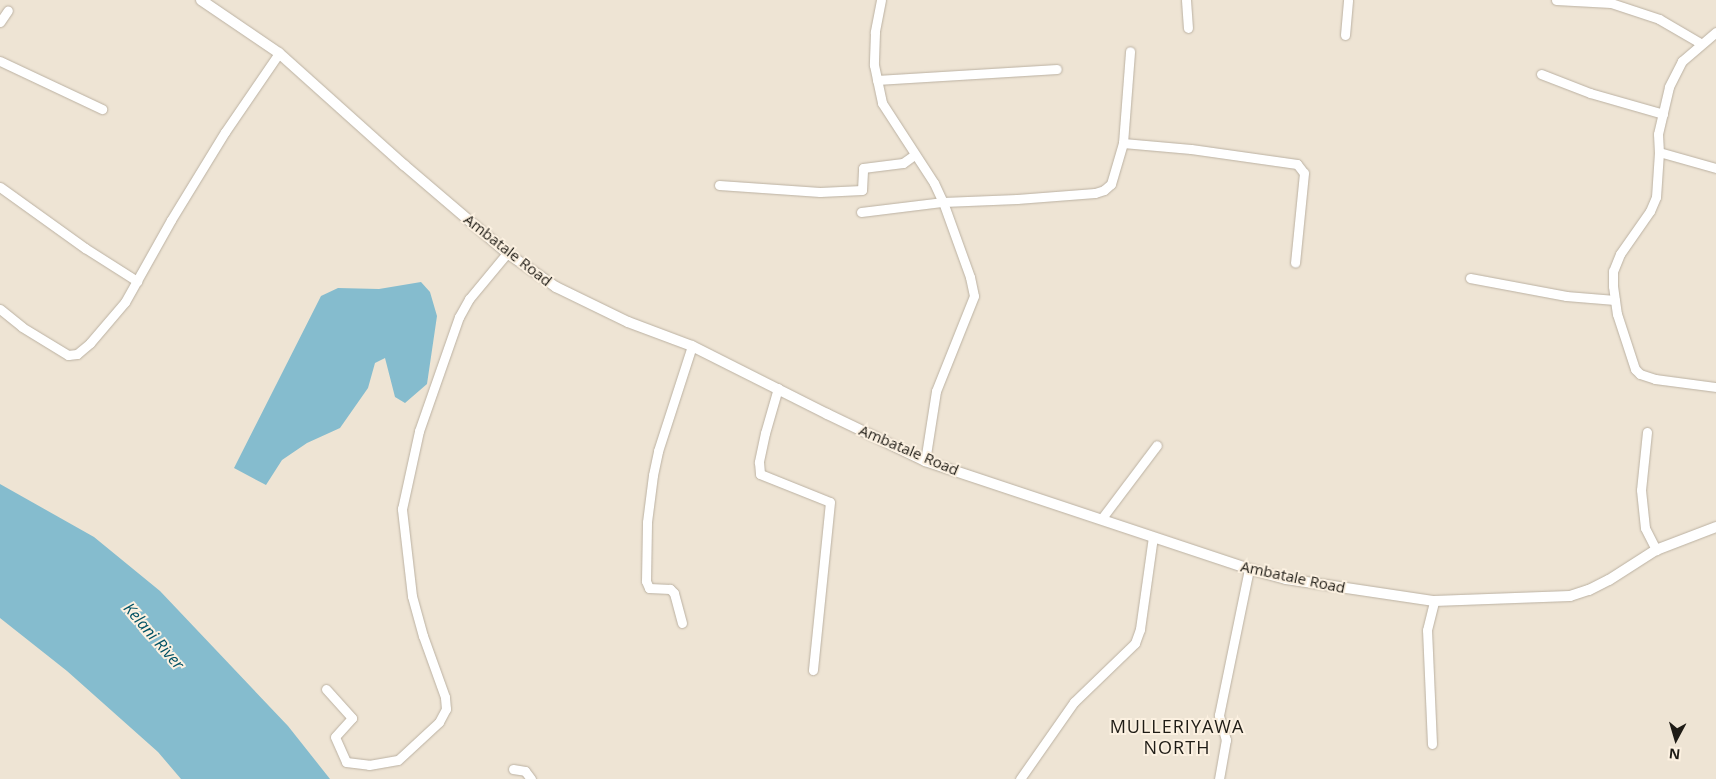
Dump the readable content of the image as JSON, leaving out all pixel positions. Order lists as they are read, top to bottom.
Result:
{
  "streets": {
    "main road": ["Ambatale Road"]
  },
  "districts": ["MULLERIYAWA NORTH"],
  "water": ["Kelani River"],
  "north": "bottom"
}
